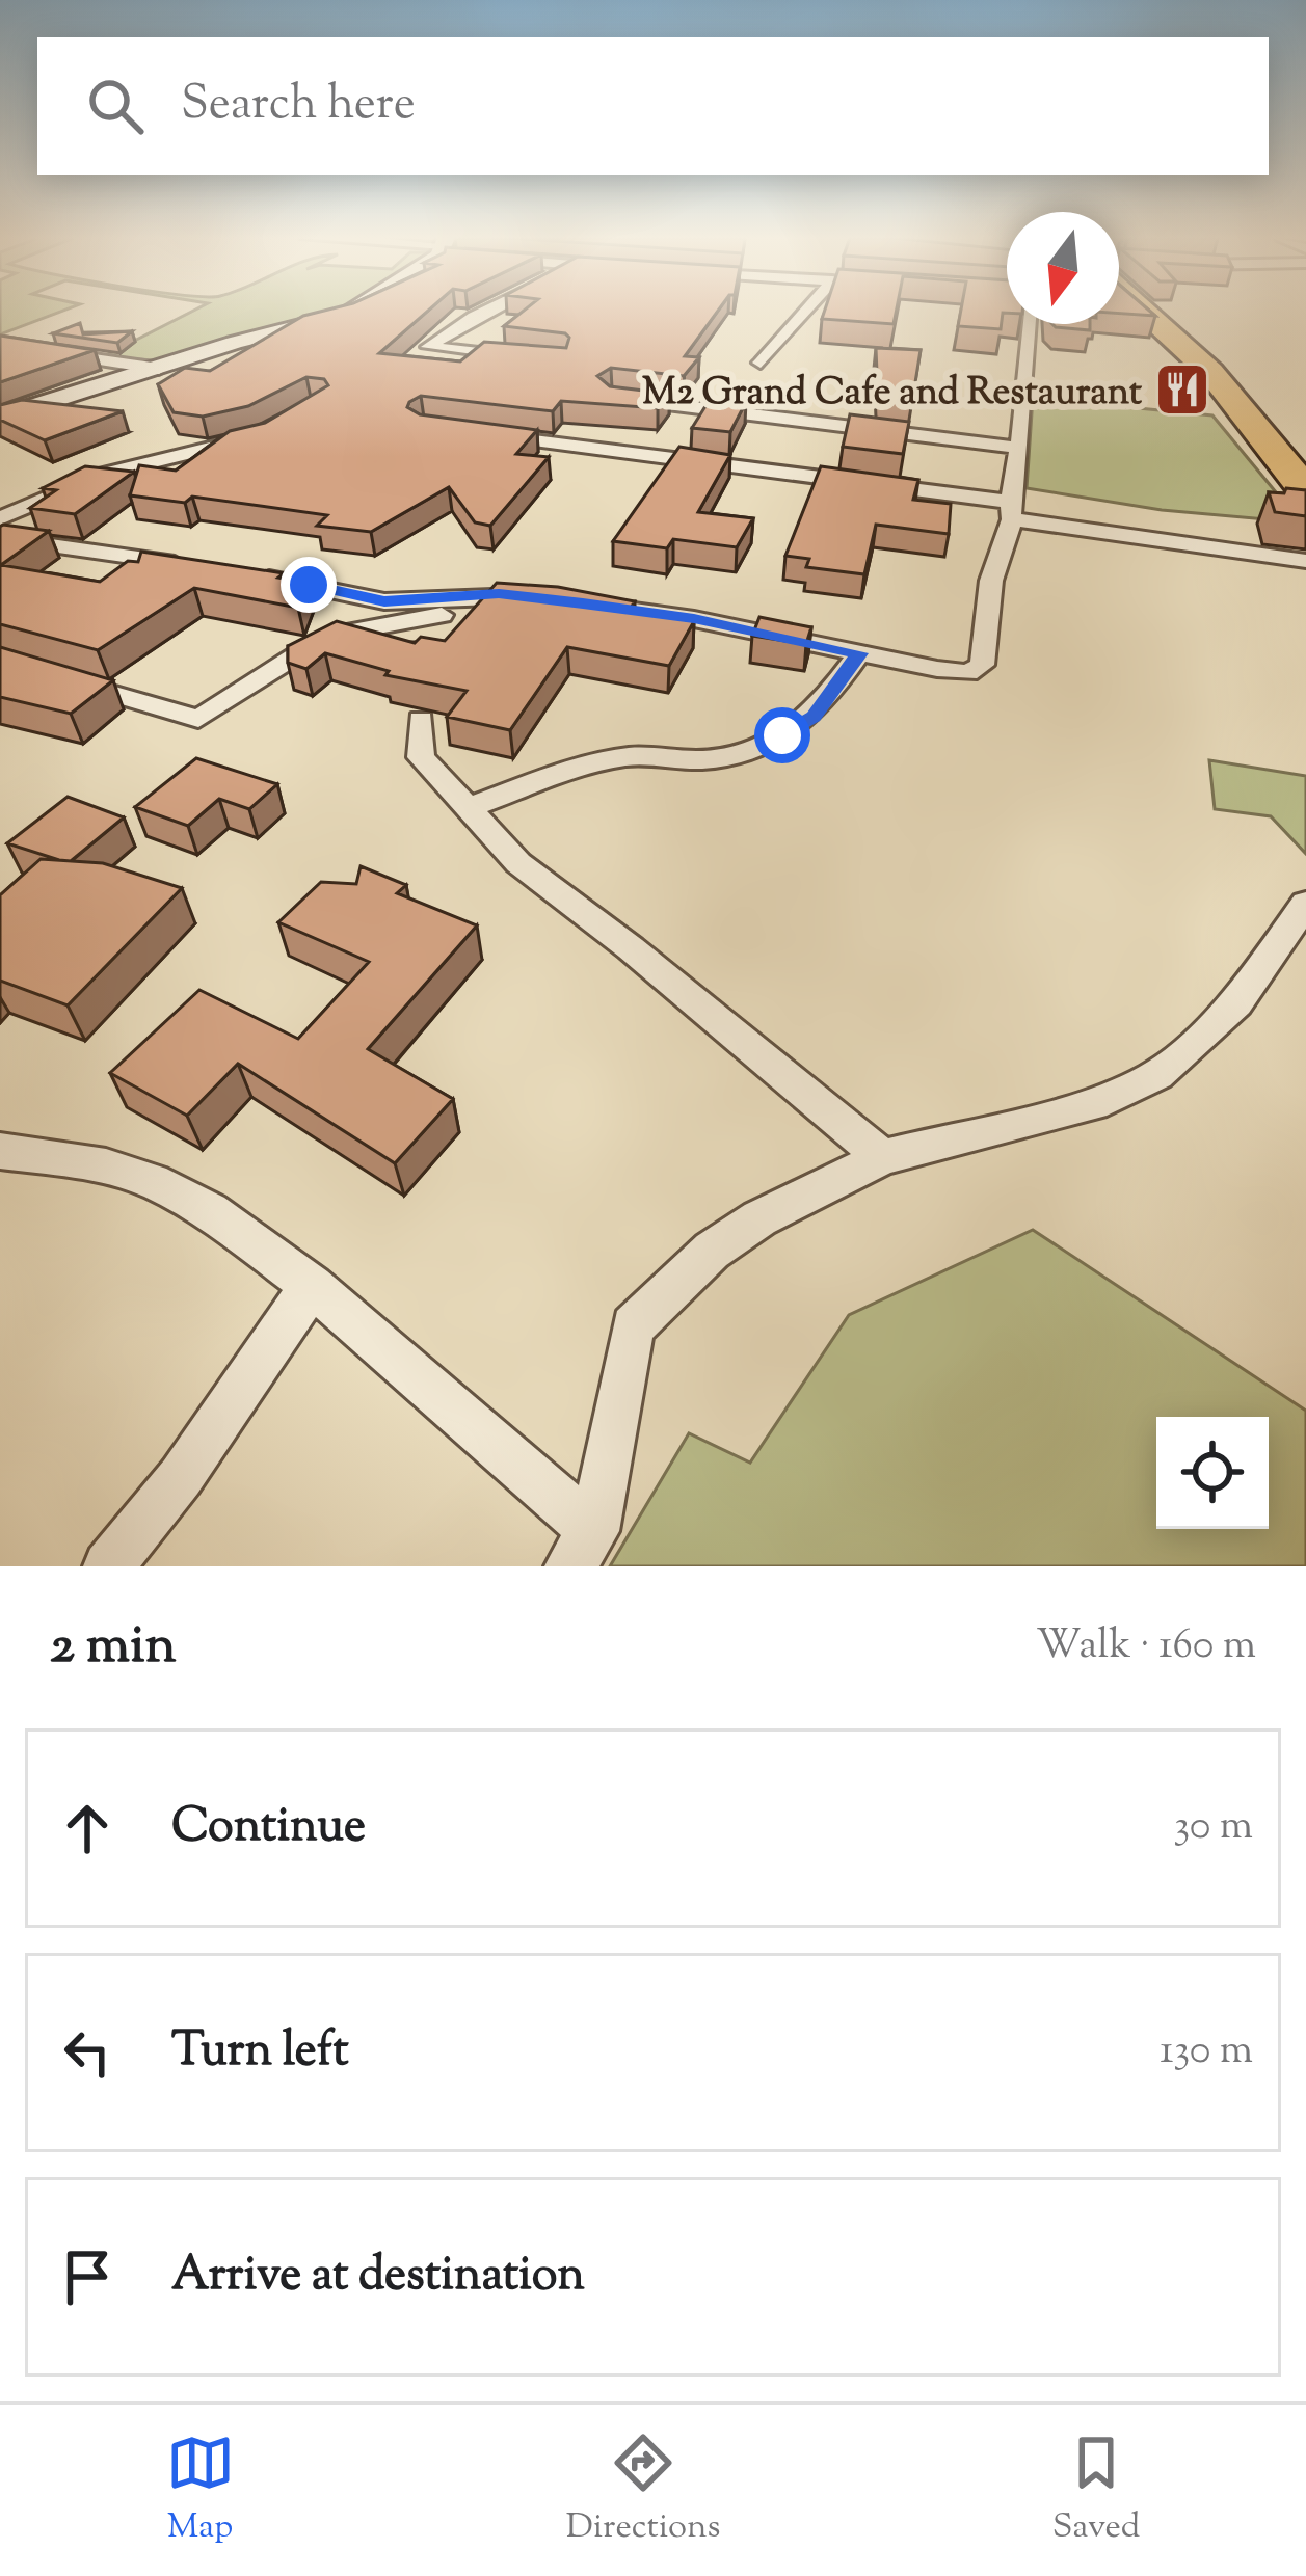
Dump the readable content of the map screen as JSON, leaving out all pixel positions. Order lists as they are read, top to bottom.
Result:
{
  "places": {
    "restaurant": ["M2 Grand Cafe and Restaurant"]
  },
  "north": "bottom",
  "page": {
    "search": "Search here",
    "heading": ["2 min", "Walk · 160 m"],
    "list": [
      ["Continue", "30 m"],
      ["Turn left", "130 m"],
      "Arrive at destination"
    ],
    "nav": ["Map", "Directions", "Saved"]
  }
}
